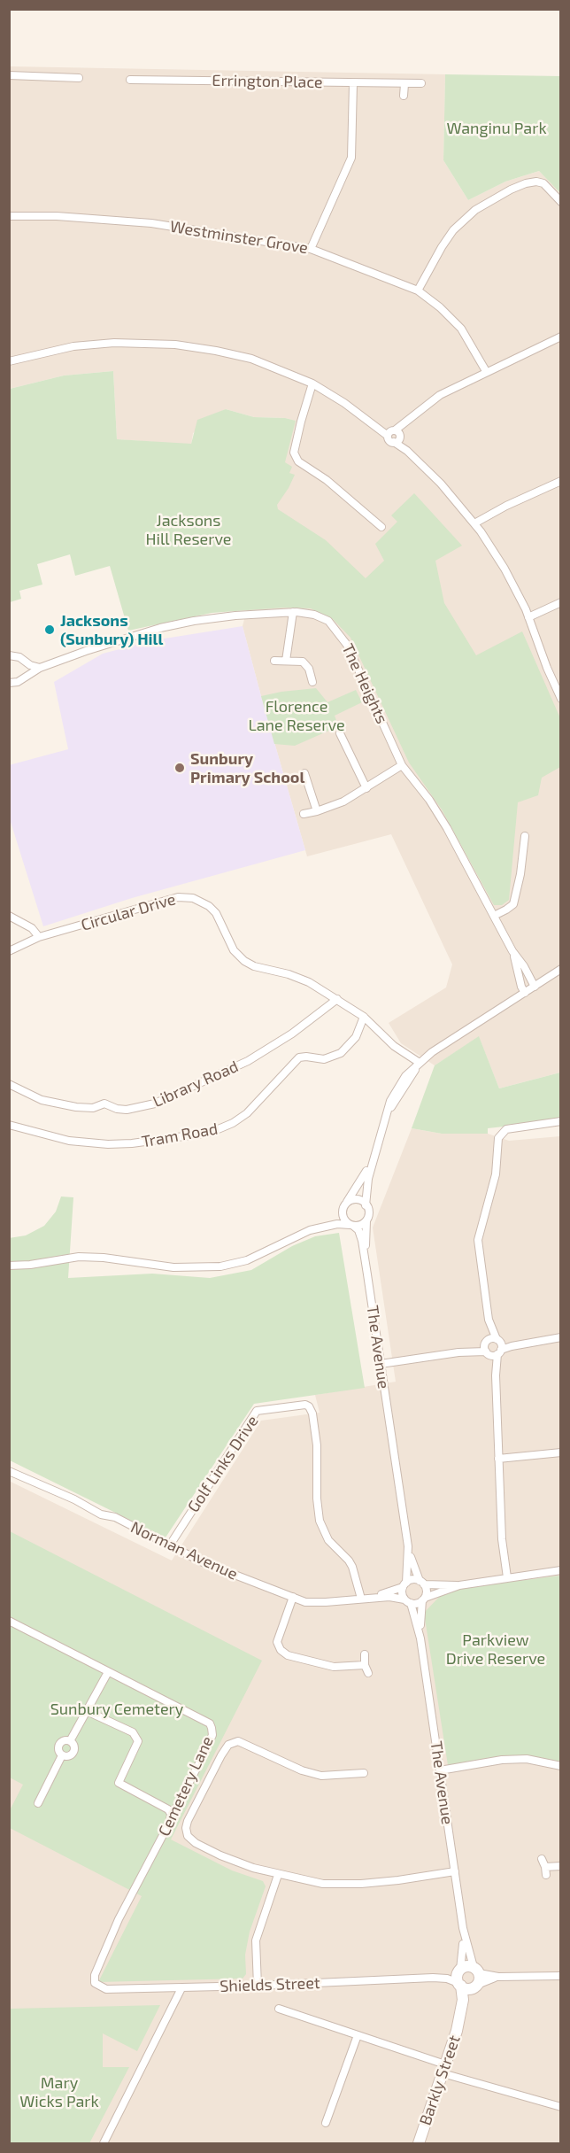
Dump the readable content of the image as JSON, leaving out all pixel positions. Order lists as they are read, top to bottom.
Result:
{
  "streets": {
    "street": [
      "Errington Place",
      "Westminster Grove",
      "The Heights",
      "Circular Drive",
      "Library Road",
      "Tram Road",
      "The Avenue",
      "Golf Links Drive",
      "Norman Avenue",
      "Cemetery Lane",
      "Shields Street",
      "Barkly Street"
    ]
  },
  "crossings": [
    ["Circular Drive", "Library Road"],
    ["Circular Drive", "Tram Road"],
    ["The Avenue", "Norman Avenue"],
    ["The Avenue", "Shields Street"],
    ["The Avenue", "Barkly Street"],
    ["Golf Links Drive", "Norman Avenue"],
    ["Cemetery Lane", "Shields Street"],
    ["Shields Street", "Barkly Street"]
  ],
  "parks": [
    "Wanginu Park",
    "Jacksons Hill Reserve",
    "Florence Lane Reserve",
    "Parkview Drive Reserve",
    "Sunbury Cemetery",
    "Mary Wicks Park"
  ],
  "places": ["Jacksons (Sunbury) Hill", "Sunbury Primary School"]
}
